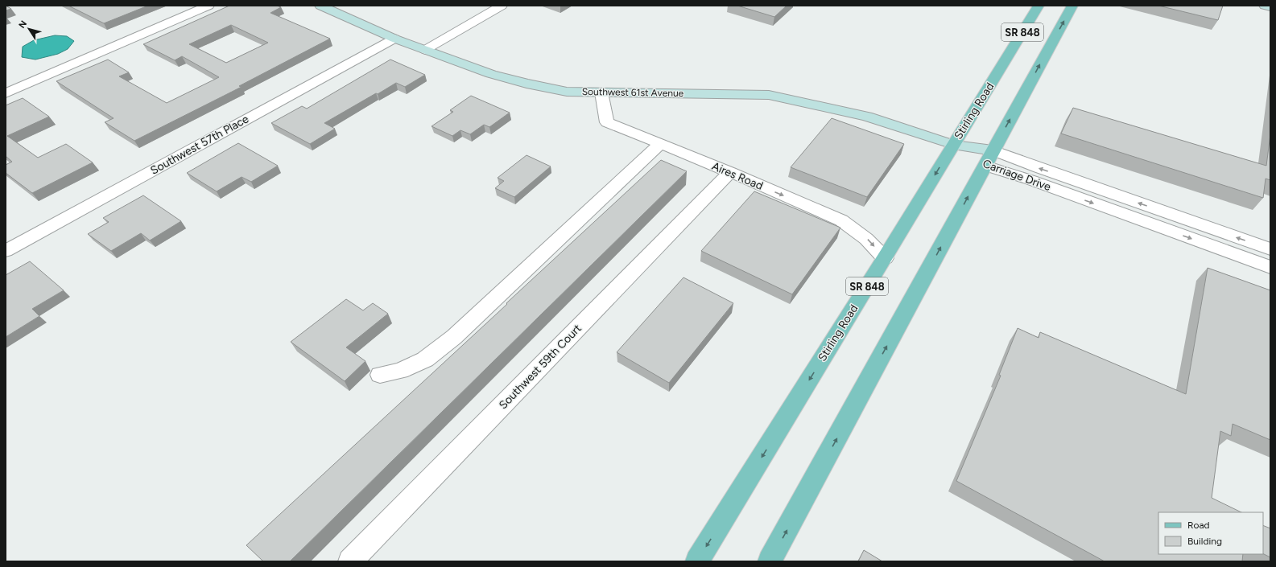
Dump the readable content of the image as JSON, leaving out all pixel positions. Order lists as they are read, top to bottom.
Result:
{
  "streets": {
    "main road": ["SR 848", "Stirling Road"],
    "street": [
      "Southwest 61st Avenue",
      "Southwest 57th Place",
      "Carriage Drive",
      "Aires Road",
      "Southwest 59th Court"
    ]
  },
  "crossings": [
    ["SR 848", "Carriage Drive"],
    ["Southwest 61st Avenue", "Stirling Road"],
    ["Southwest 61st Avenue", "Southwest 57th Place"],
    ["Southwest 61st Avenue", "Carriage Drive"],
    ["Southwest 61st Avenue", "Aires Road"],
    ["Stirling Road", "Carriage Drive"],
    ["Stirling Road", "Aires Road"],
    ["Aires Road", "Southwest 59th Court"]
  ],
  "one_way": ["Aires Road"],
  "legend": ["Road", "Building"],
  "north": "top left"
}
